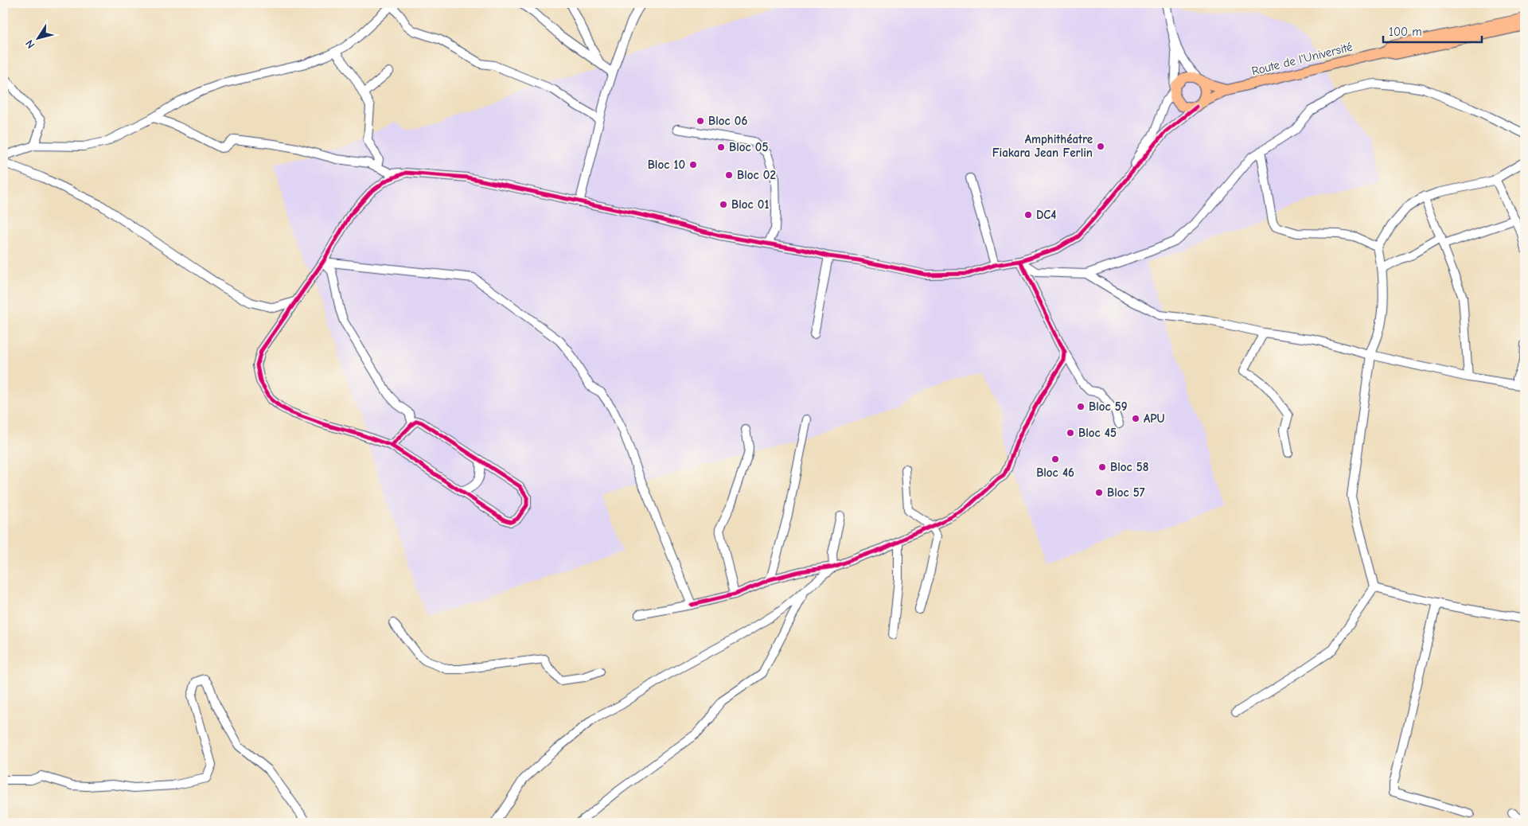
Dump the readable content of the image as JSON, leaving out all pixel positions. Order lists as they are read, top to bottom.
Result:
{
  "streets": {
    "main road": ["Route de l'Université"]
  },
  "places": [
    "Bloc 06",
    "Amphithéatre Fiakara Jean Ferlin",
    "Bloc 05",
    "Bloc 10",
    "Bloc 02",
    "Bloc 01",
    "DC4",
    "Bloc 59",
    "APU",
    "Bloc 45",
    "Bloc 46",
    "Bloc 58",
    "Bloc 57"
  ],
  "scale_bar": "100 m",
  "north": "bottom left"
}
